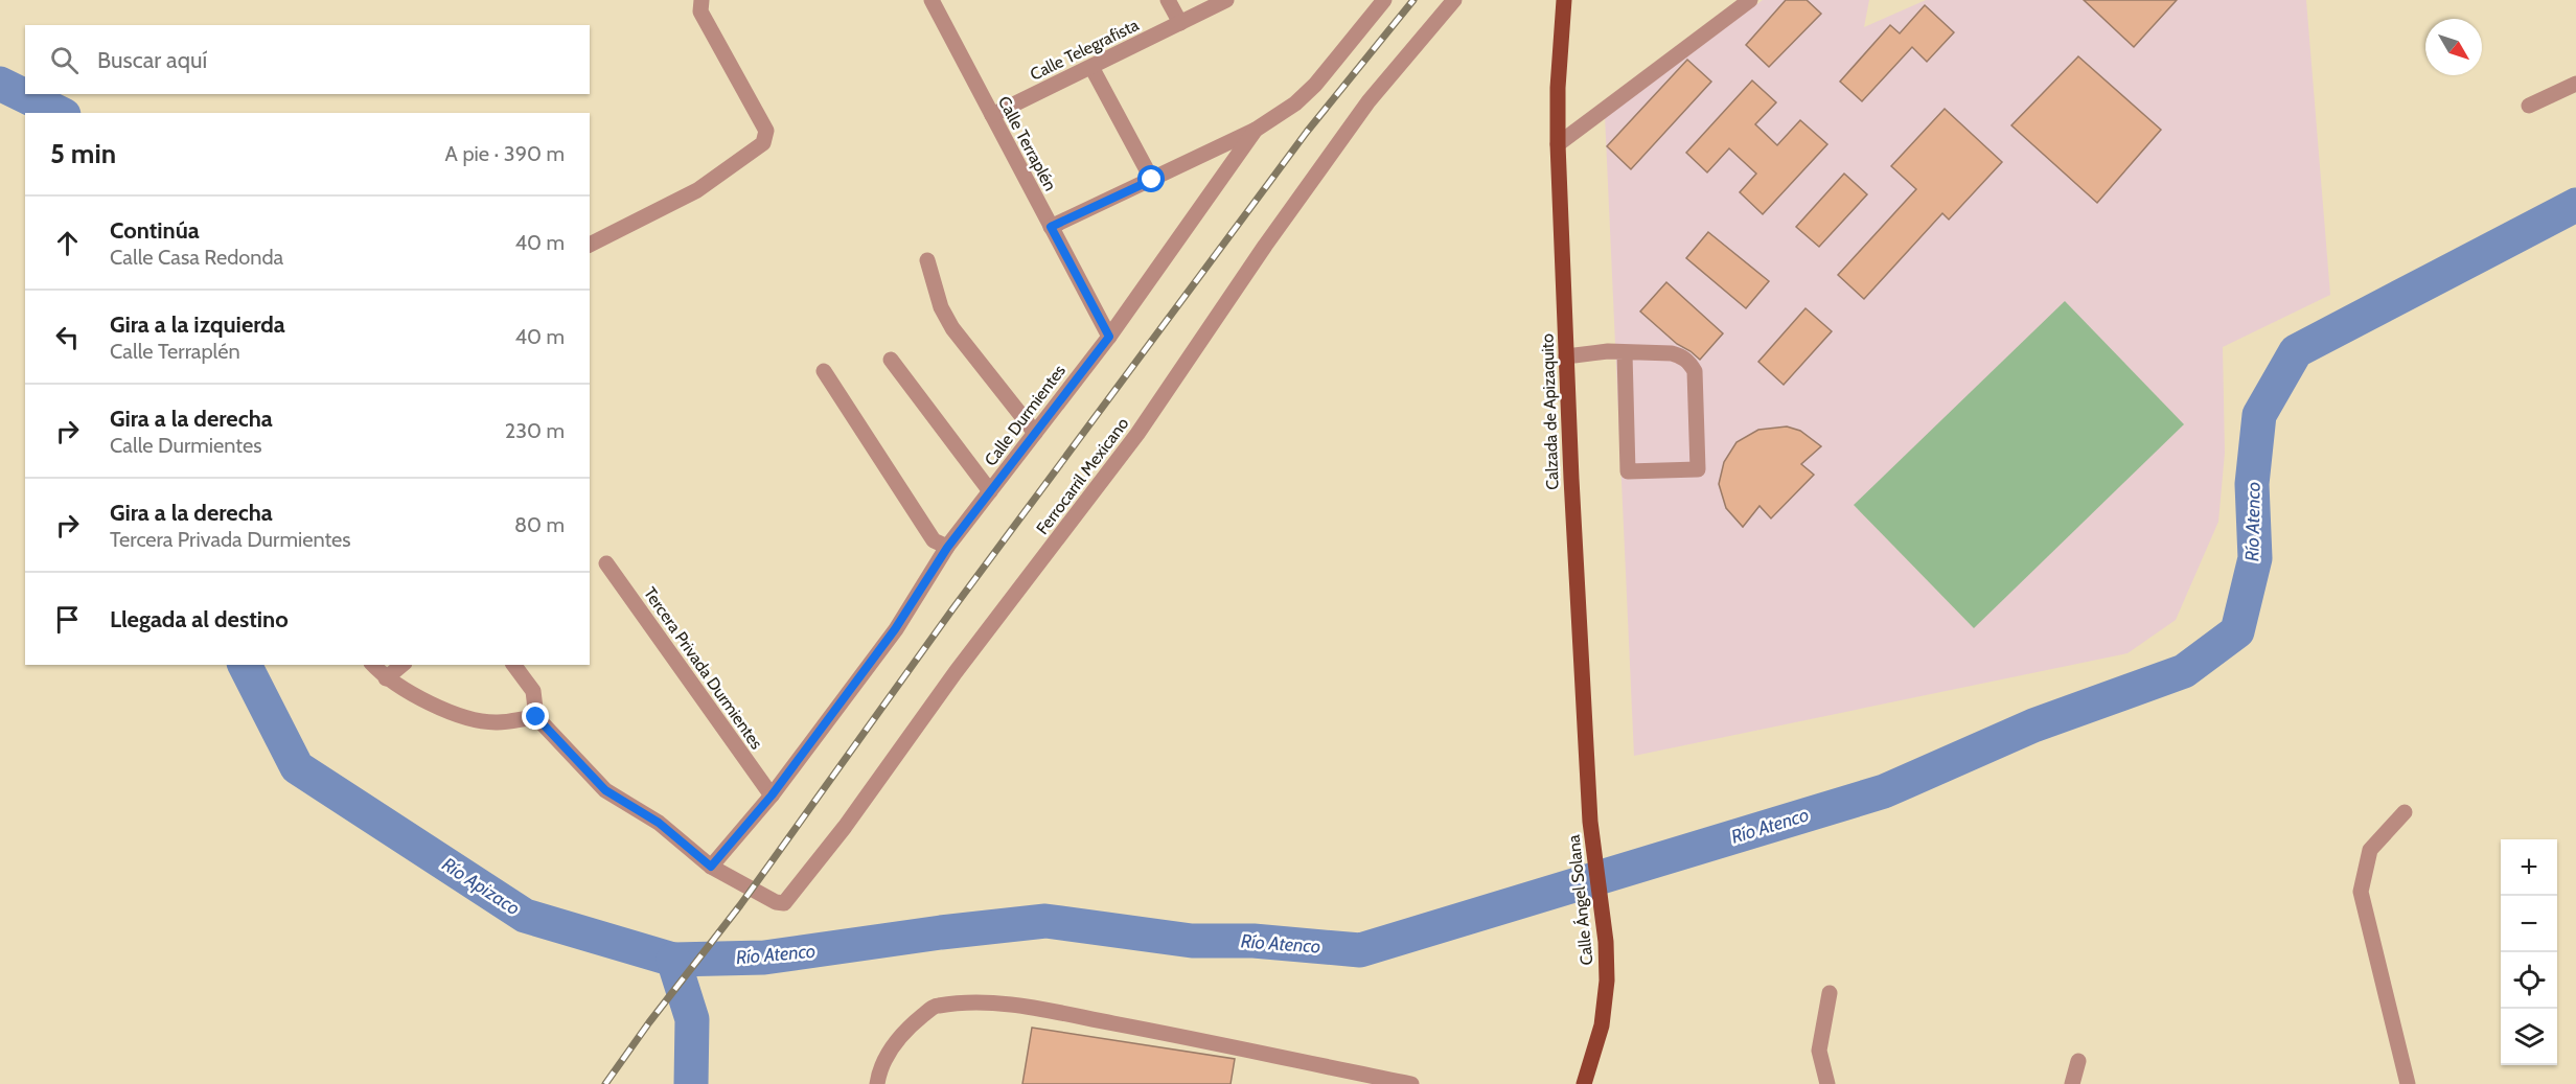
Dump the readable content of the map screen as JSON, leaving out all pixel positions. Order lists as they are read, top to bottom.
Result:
{
  "streets": {
    "main road": ["Calzada de Apizaquito", "Calle Ángel Solana"],
    "street": [
      "Calle Telegrafista",
      "Calle Terraplén",
      "Calle Durmientes",
      "Ferrocarril Mexicano",
      "Tercera Privada Durmientes"
    ]
  },
  "crossings": [
    ["Calle Telegrafista", "Calle Terraplén"],
    ["Calle Terraplén", "Calle Durmientes"],
    ["Calzada de Apizaquito", "Calle Ángel Solana"],
    ["Calle Durmientes", "Ferrocarril Mexicano"],
    ["Calle Durmientes", "Tercera Privada Durmientes"]
  ],
  "water": ["Río Atenco", "Río Apizaco"],
  "north": "bottom right",
  "page": {
    "search": "Buscar aquí",
    "heading": ["5 min", "A pie · 390 m"],
    "list": [
      ["Continúa", "Calle Casa Redonda", "40 m"],
      ["Gira a la izquierda", "Calle Terraplén", "40 m"],
      ["Gira a la derecha", "Calle Durmientes", "230 m"],
      ["Gira a la derecha", "Tercera Privada Durmientes", "80 m"],
      "Llegada al destino"
    ],
    "map_buttons": ["+", "−"]
  }
}
